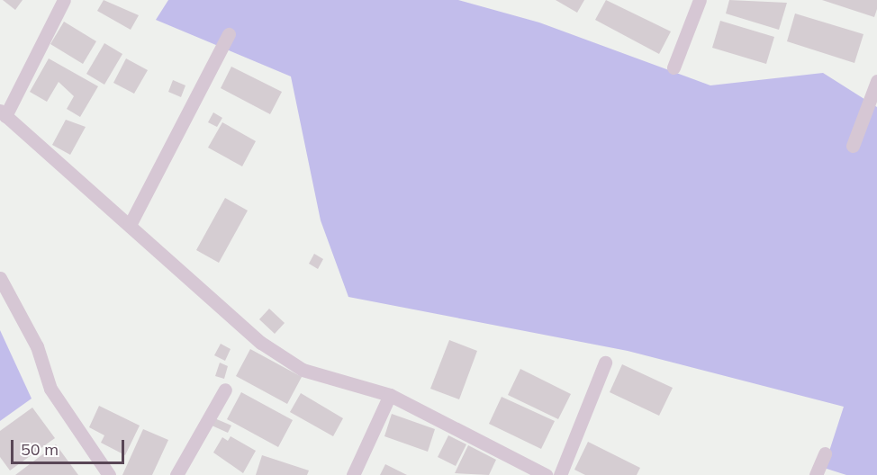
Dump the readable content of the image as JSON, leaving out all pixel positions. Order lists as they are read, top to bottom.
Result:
{
  "scale_bar": "50 m"
}
